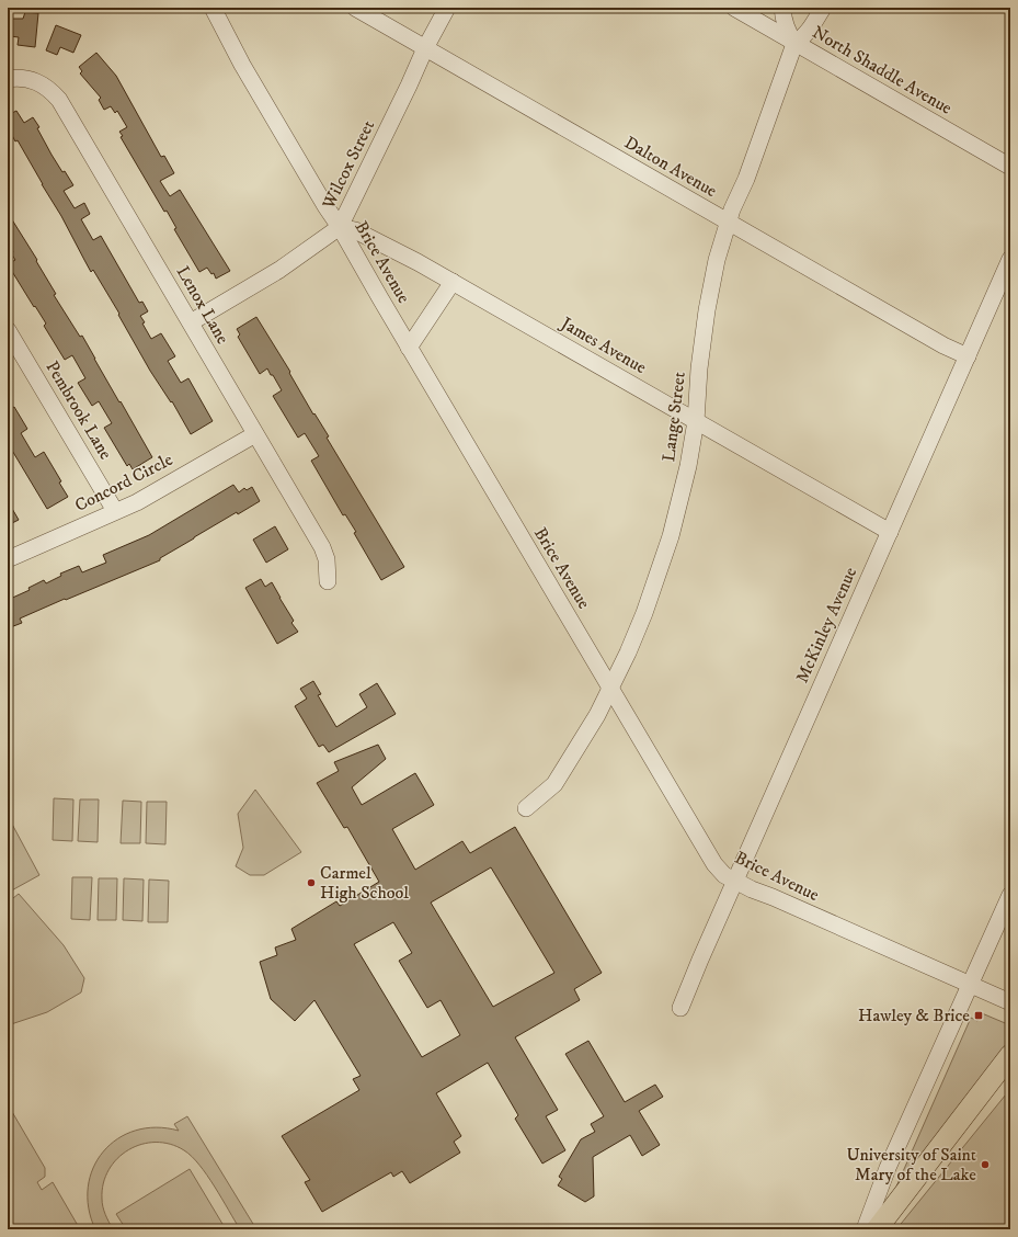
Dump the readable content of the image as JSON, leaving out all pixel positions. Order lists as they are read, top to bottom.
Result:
{
  "streets": {
    "street": [
      "North Shaddle Avenue",
      "Wilcox Street",
      "Dalton Avenue",
      "Brice Avenue",
      "Lenox Lane",
      "James Avenue",
      "Pembrook Lane",
      "Lange Street",
      "Concord Circle",
      "McKinley Avenue"
    ]
  },
  "crossings": [
    ["North Shaddle Avenue", "Lange Street"],
    ["Wilcox Street", "Dalton Avenue"],
    ["Wilcox Street", "Brice Avenue"],
    ["Wilcox Street", "Lenox Lane"],
    ["Wilcox Street", "James Avenue"],
    ["Dalton Avenue", "Lange Street"],
    ["Dalton Avenue", "McKinley Avenue"],
    ["Brice Avenue", "James Avenue"],
    ["Brice Avenue", "Lange Street"],
    ["Brice Avenue", "McKinley Avenue"],
    ["Lenox Lane", "Concord Circle"],
    ["James Avenue", "Lange Street"],
    ["James Avenue", "McKinley Avenue"],
    ["Pembrook Lane", "Concord Circle"]
  ],
  "places": {
    "other": ["Carmel High School", "University of Saint Mary of the Lake"],
    "transit": ["Hawley & Brice"]
  }
}
